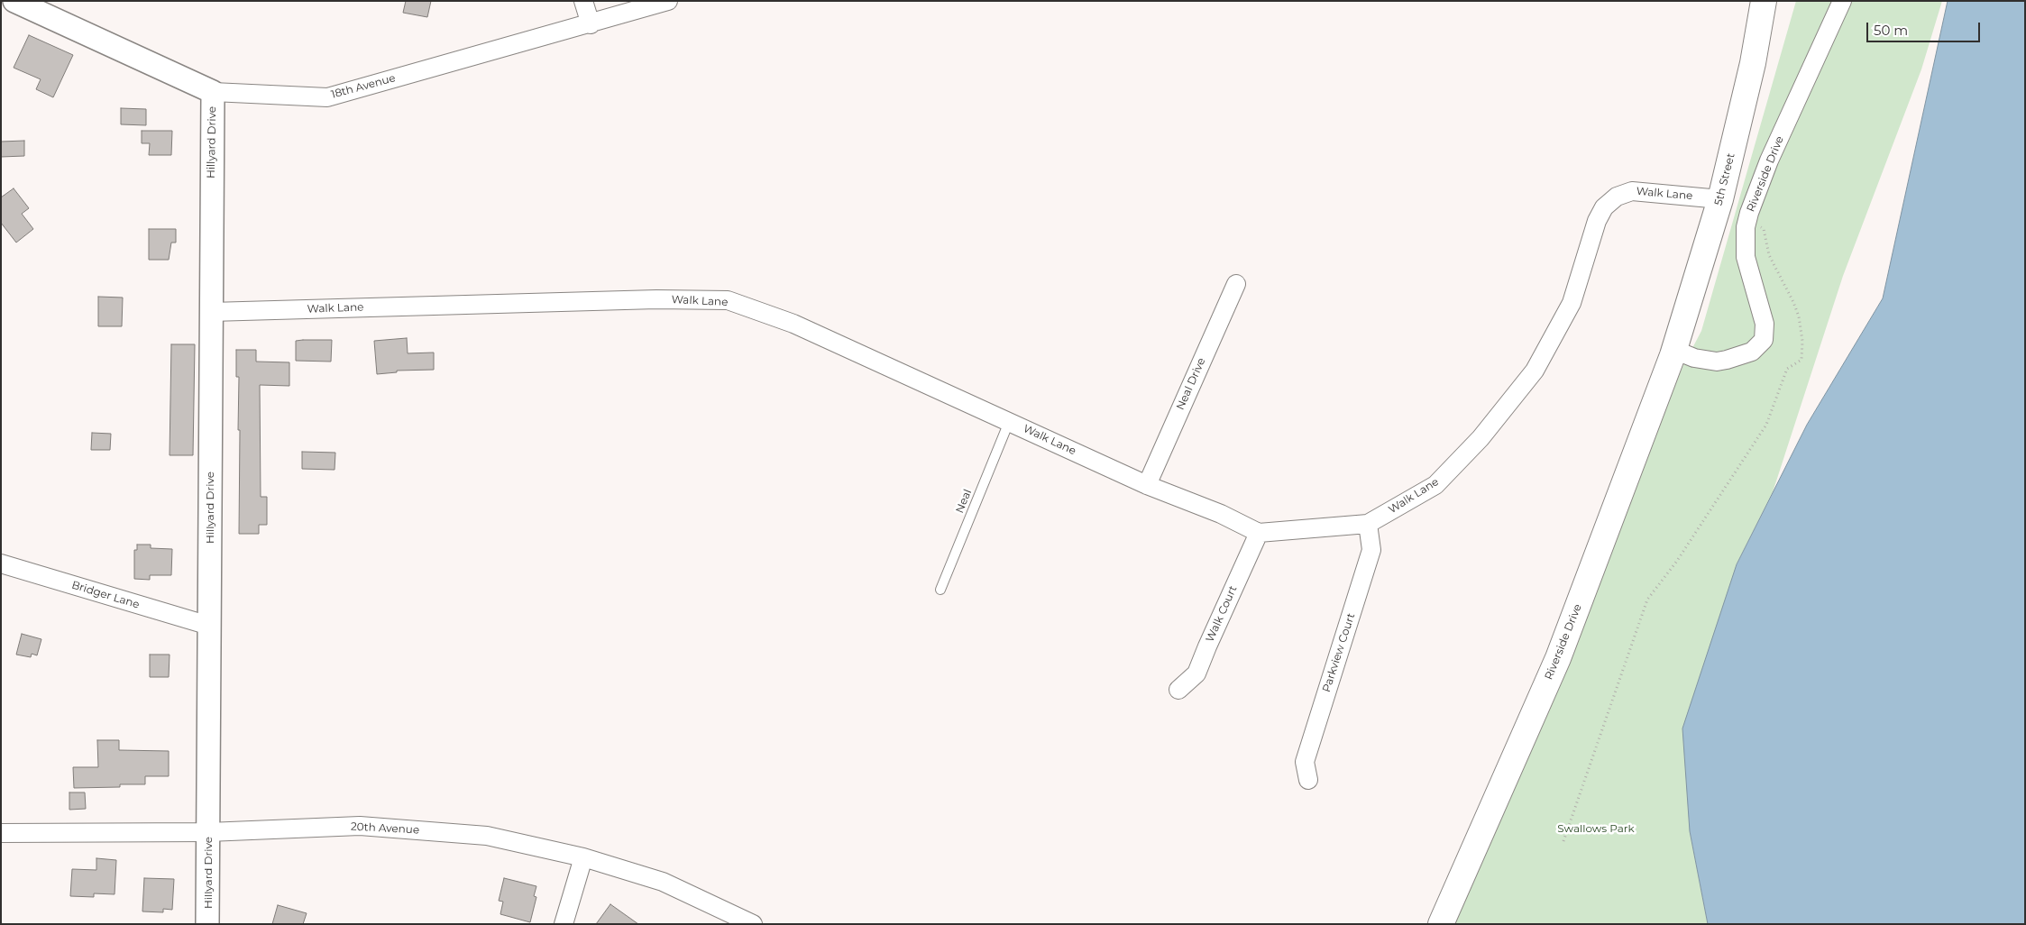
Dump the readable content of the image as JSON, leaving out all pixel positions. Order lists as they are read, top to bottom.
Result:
{
  "streets": {
    "main road": ["Riverside Drive", "5th Street"],
    "street": [
      "18th Avenue",
      "Hillyard Drive",
      "Walk Lane",
      "Neal Drive",
      "Bridger Lane",
      "Walk Court",
      "Parkview Court",
      "20th Avenue"
    ],
    "lane": ["Neal"]
  },
  "crossings": [
    ["18th Avenue", "Hillyard Drive"],
    ["Hillyard Drive", "Walk Lane"],
    ["Hillyard Drive", "Bridger Lane"],
    ["Hillyard Drive", "20th Avenue"],
    ["Riverside Drive", "5th Street"],
    ["5th Street", "Walk Lane"],
    ["Walk Lane", "Neal Drive"],
    ["Walk Lane", "Neal"],
    ["Walk Lane", "Walk Court"],
    ["Walk Lane", "Parkview Court"]
  ],
  "parks": ["Swallows Park"],
  "scale_bar": "50 m"
}
